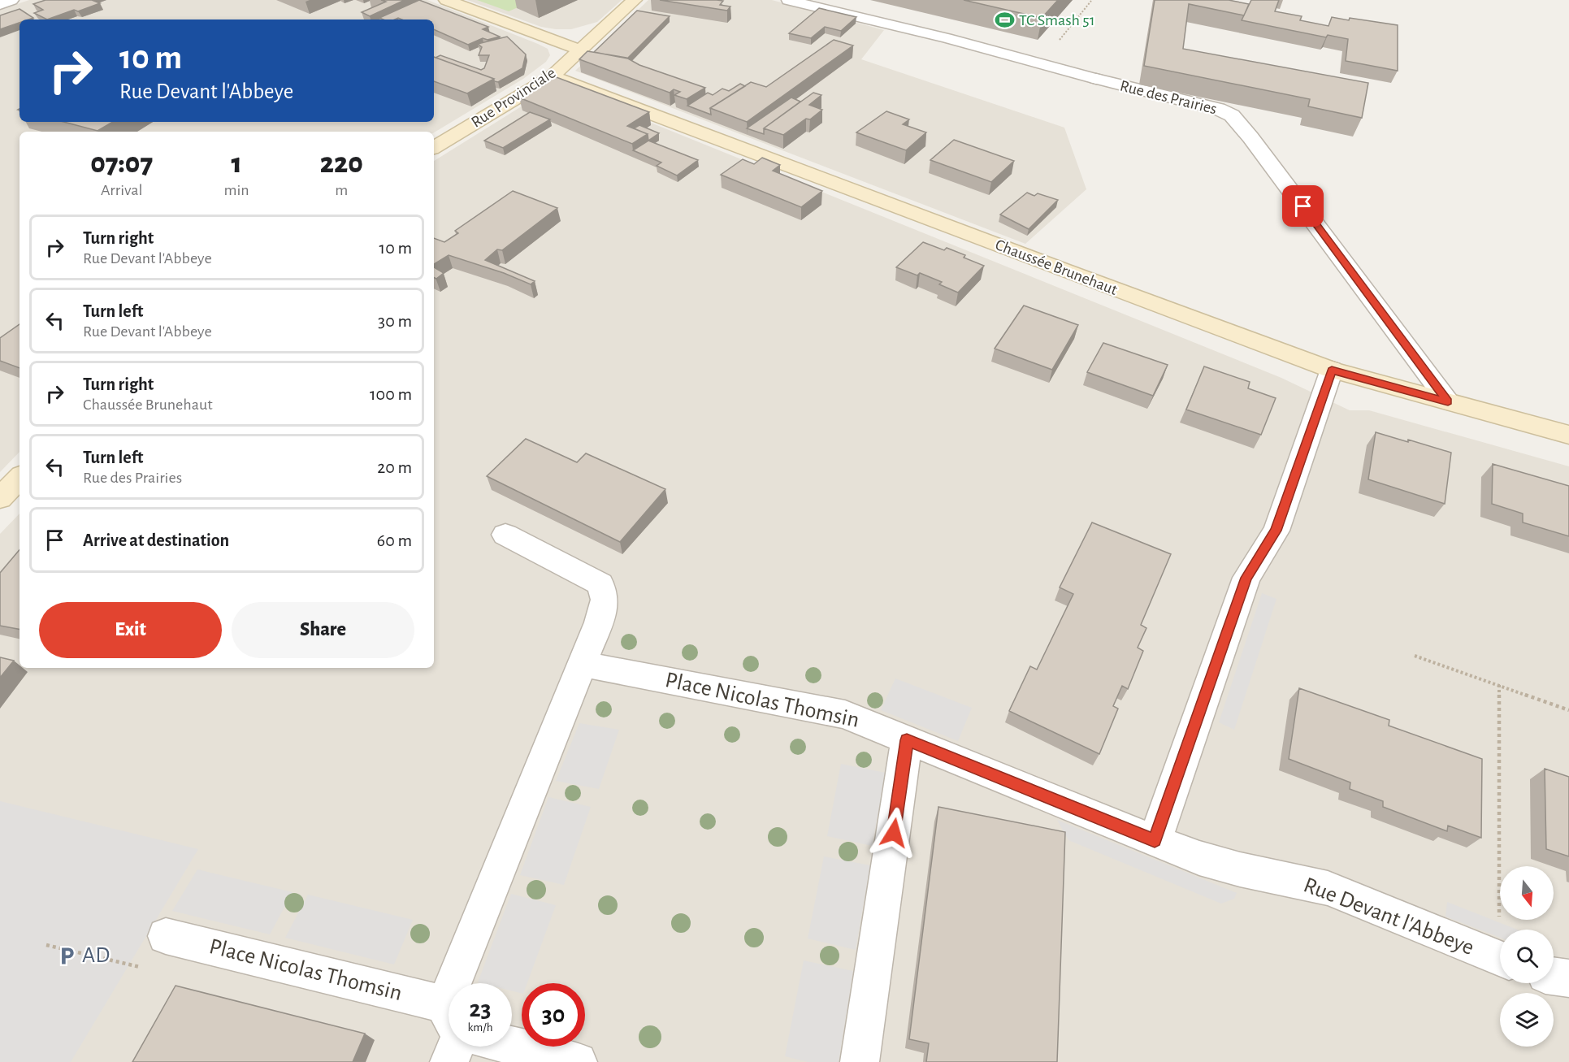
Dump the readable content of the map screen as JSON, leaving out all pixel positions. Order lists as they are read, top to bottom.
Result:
{
  "streets": {
    "street": [
      "Rue Provinciale",
      "Rue des Prairies",
      "Chaussée Brunehaut",
      "Place Nicolas Thomsin",
      "Rue Devant l'Abbeye"
    ]
  },
  "crossings": [
    ["Rue Provinciale", "Chaussée Brunehaut"],
    ["Rue des Prairies", "Chaussée Brunehaut"],
    ["Place Nicolas Thomsin", "Rue Devant l'Abbeye"]
  ],
  "places": {
    "sports": ["TC Smash 51"],
    "parking": ["AD"]
  },
  "north": "bottom",
  "page": {
    "turn": ["10 m", "Rue Devant l'Abbeye"],
    "eta": [
      "07:07",
      "Arrival",
      "1",
      "min",
      "220",
      "m"
    ],
    "list": [
      {
        "name": "Turn right",
        "note": "Rue Devant l'Abbeye",
        "value": "10 m"
      },
      {
        "name": "Turn left",
        "note": "Rue Devant l'Abbeye",
        "value": "30 m"
      },
      {
        "name": "Turn right",
        "note": "Chaussée Brunehaut",
        "value": "100 m"
      },
      {
        "name": "Turn left",
        "note": "Rue des Prairies",
        "value": "20 m"
      },
      {
        "name": "Arrive at destination",
        "value": "60 m"
      }
    ],
    "buttons": ["Exit", "Share"],
    "speed": "23 km/h",
    "limit": "30"
  }
}
